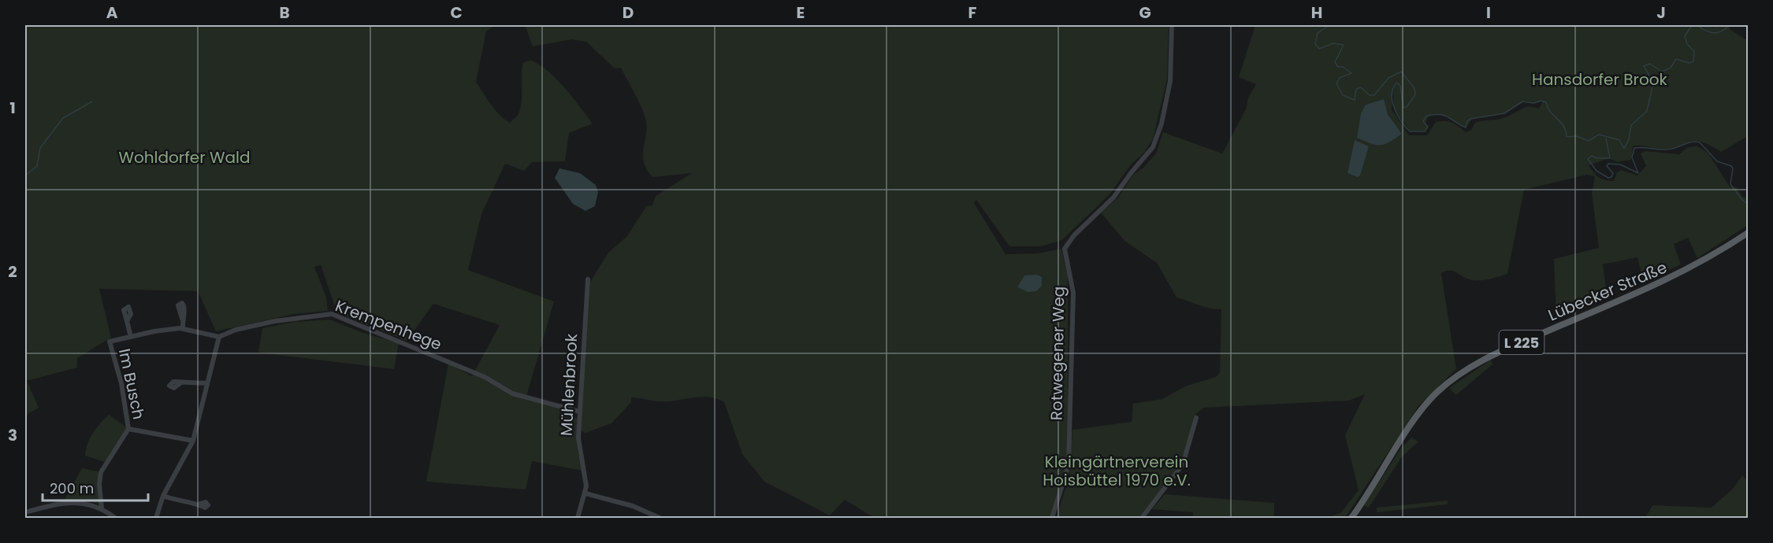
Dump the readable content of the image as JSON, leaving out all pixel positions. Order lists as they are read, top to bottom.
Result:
{
  "streets": {
    "main road": ["Lübecker Straße", "L 225"],
    "street": [
      "Krempenhege",
      "Rotwegener Weg",
      "Im Busch",
      "Mühlenbrook"
    ]
  },
  "crossings": [
    ["Krempenhege", "Mühlenbrook"]
  ],
  "parks": ["Hansdorfer Brook", "Wohldorfer Wald", "Kleingärtnerverein Hoisbüttel 1970 e.V."],
  "scale_bar": "200 m",
  "grid": {
    "columns": [
      "A",
      "B",
      "C",
      "D",
      "E",
      "F",
      "G",
      "H",
      "I",
      "J"
    ],
    "rows": ["1", "2", "3"]
  }
}
